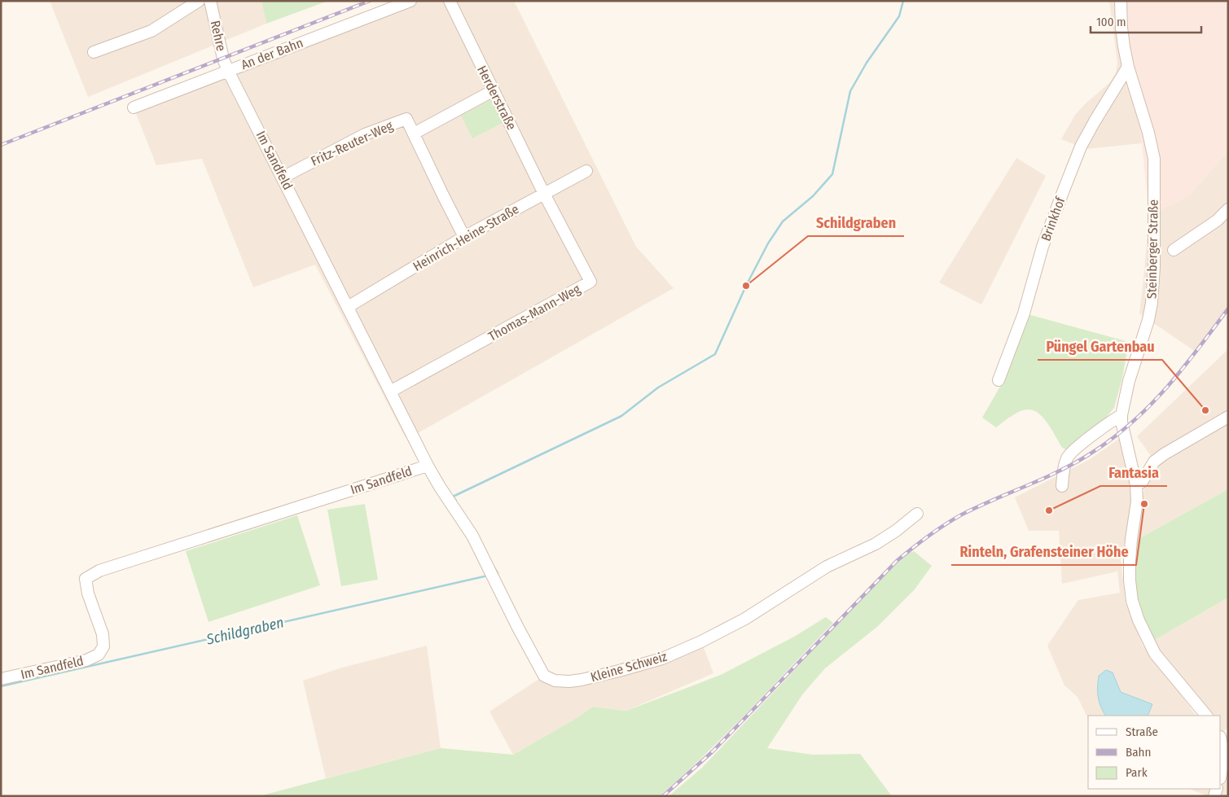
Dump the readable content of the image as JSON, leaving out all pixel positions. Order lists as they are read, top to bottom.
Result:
{
  "streets": {
    "street": [
      "Rehre",
      "An der Bahn",
      "Herderstraße",
      "Fritz-Reuter-Weg",
      "Im Sandfeld",
      "Brinkhof",
      "Heinrich-Heine-Straße",
      "Steinberger Straße",
      "Thomas-Mann-Weg",
      "Kleine Schweiz"
    ]
  },
  "crossings": [
    ["Rehre", "An der Bahn"],
    ["Rehre", "Im Sandfeld"],
    ["An der Bahn", "Im Sandfeld"],
    ["Herderstraße", "Fritz-Reuter-Weg"],
    ["Herderstraße", "Heinrich-Heine-Straße"],
    ["Herderstraße", "Thomas-Mann-Weg"],
    ["Fritz-Reuter-Weg", "Im Sandfeld"],
    ["Fritz-Reuter-Weg", "Heinrich-Heine-Straße"],
    ["Im Sandfeld", "Heinrich-Heine-Straße"],
    ["Im Sandfeld", "Thomas-Mann-Weg"],
    ["Im Sandfeld", "Kleine Schweiz"],
    ["Brinkhof", "Steinberger Straße"],
    ["Heinrich-Heine-Straße", "Thomas-Mann-Weg"]
  ],
  "water": ["Schildgraben"],
  "places": [
    "Schildgraben",
    "Püngel Gartenbau",
    "Rinteln, Grafensteiner Höhe",
    "Fantasia"
  ],
  "legend": ["Straße", "Bahn", "Park"],
  "scale_bar": "100 m"
}
